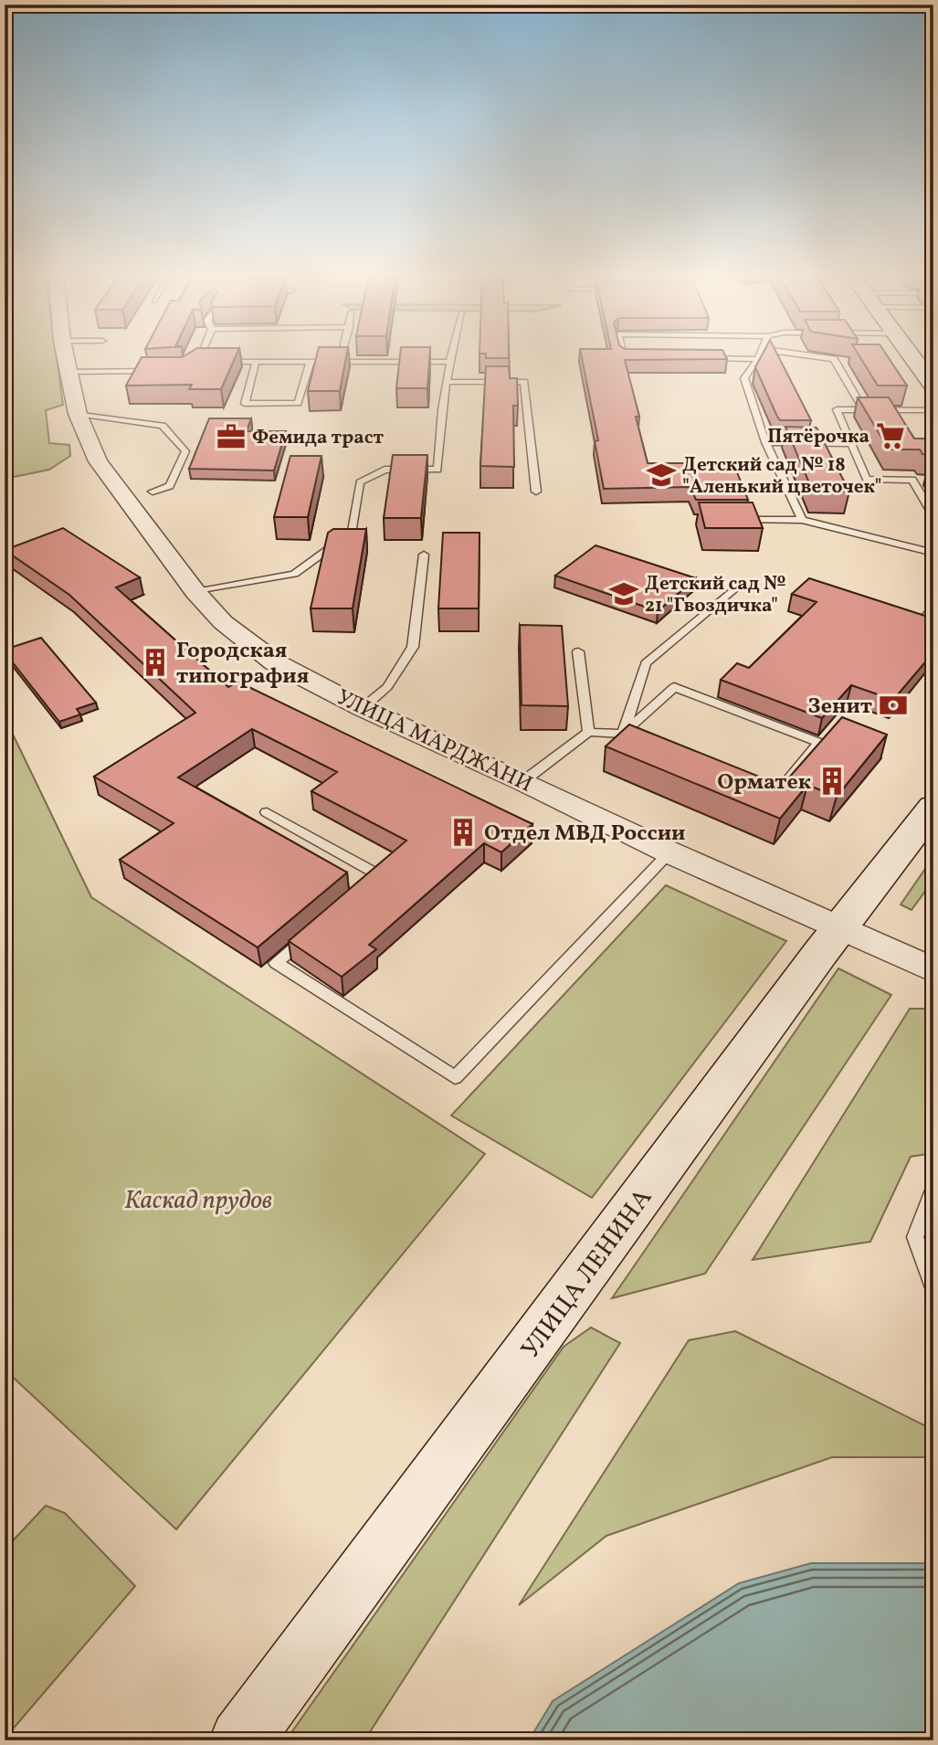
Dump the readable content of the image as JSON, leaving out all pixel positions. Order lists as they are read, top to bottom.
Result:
{
  "streets": {
    "main road": ["УЛИЦА ЛЕНИНА"],
    "street": ["УЛИЦА МАРДЖАНИ"]
  },
  "crossings": [
    ["УЛИЦА МАРДЖАНИ", "УЛИЦА ЛЕНИНА"]
  ],
  "parks": ["Каскад прудов"],
  "places": {
    "supermarket": ["Пятёрочка"],
    "office": ["Фемида траст"],
    "school or university": ["Детский сад № 18 \"Аленький цветочек\"", "Детский сад № 21 \"Гвоздичка\""],
    "building": ["Городская типография", "Орматек", "Отдел МВД России"],
    "bank": ["Зенит"]
  }
}
